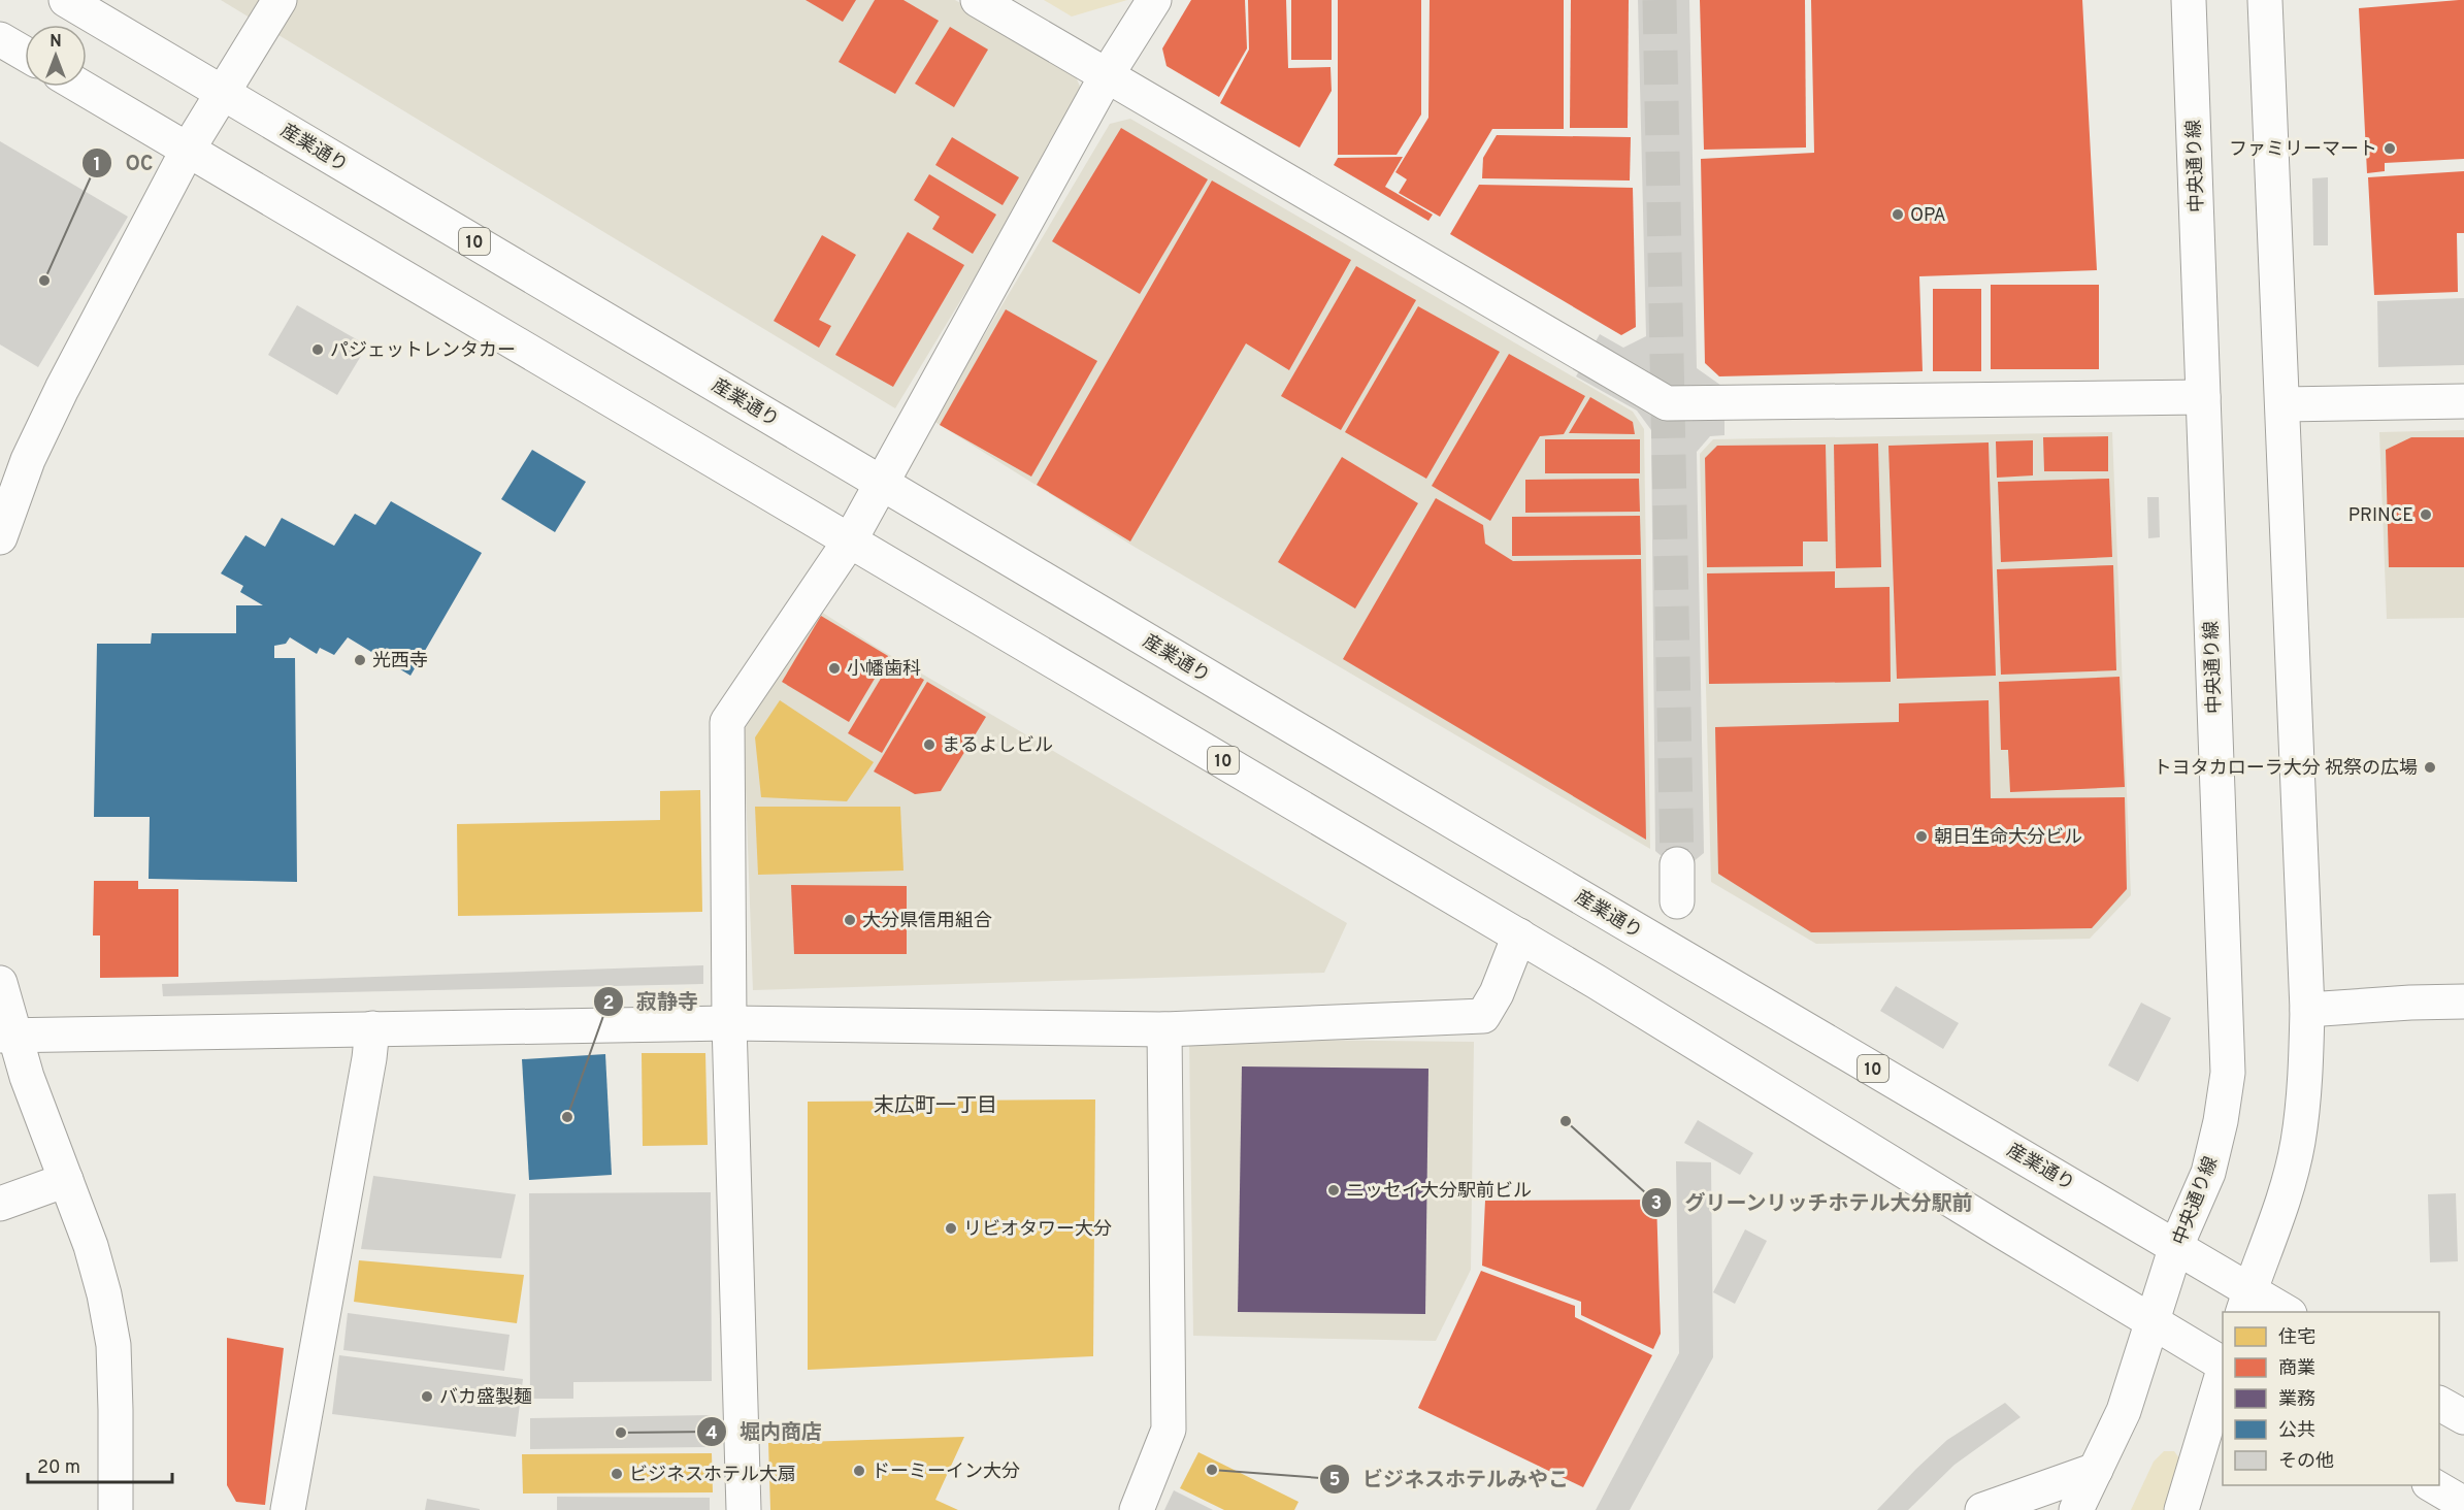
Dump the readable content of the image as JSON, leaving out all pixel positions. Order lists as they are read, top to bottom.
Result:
{
  "streets": {
    "main road": ["産業通り", "中央通り線", "10"]
  },
  "crossings": [
    ["産業通り", "中央通り線"],
    ["中央通り線", "10"]
  ],
  "districts": ["末広町一丁目"],
  "places": [
    "ファミリーマート",
    "OPA",
    "OC",
    "パジェットレンタカー",
    "PRINCE",
    "光西寺",
    "小幡歯科",
    "まるよしビル",
    "トヨタカローラ大分 祝祭の広場",
    "朝日生命大分ビル",
    "大分県信用組合",
    "寂静寺",
    "グリーンリッチホテル大分駅前",
    "ニッセイ大分駅前ビル",
    "リビオタワー大分",
    "バカ盛製麺",
    "堀内商店",
    "ビジネスホテルみやこ",
    "ドーミーイン大分",
    "ビジネスホテル大扇"
  ],
  "legend": [
    "住宅",
    "商業",
    "業務",
    "公共",
    "その他"
  ],
  "scale_bar": "20 m",
  "north": "top"
}
